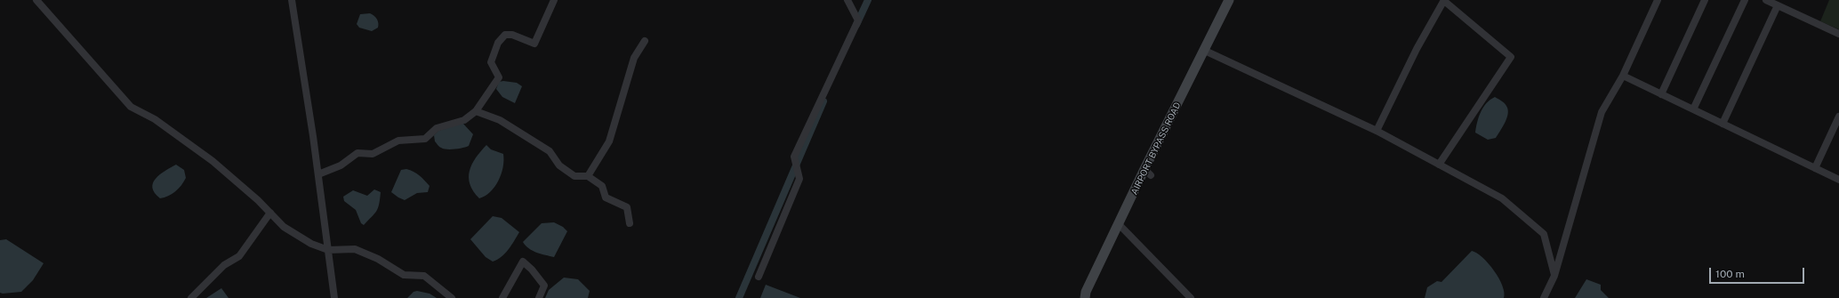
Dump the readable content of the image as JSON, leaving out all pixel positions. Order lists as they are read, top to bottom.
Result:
{
  "streets": {
    "street": ["AIRPORT BYPASS ROAD"]
  },
  "scale_bar": "100 m"
}
